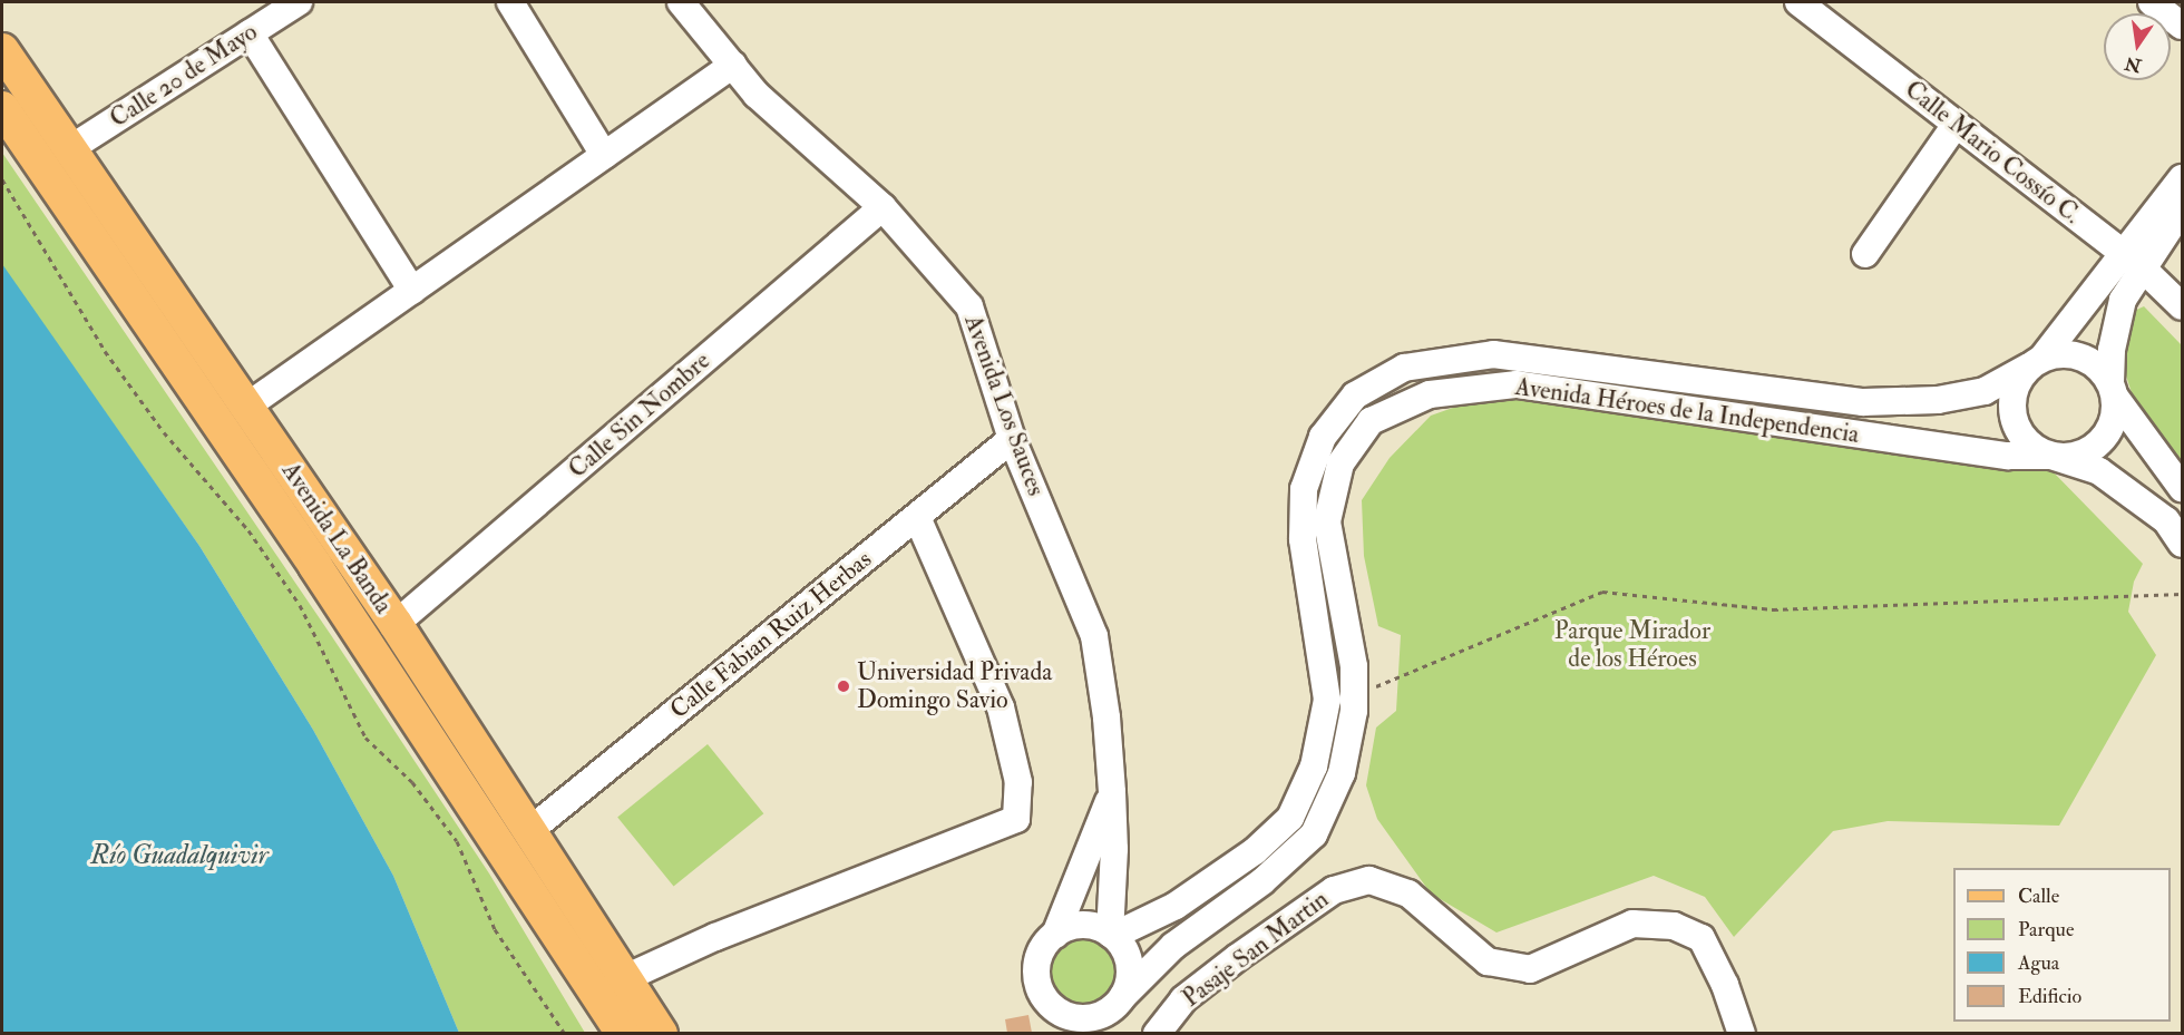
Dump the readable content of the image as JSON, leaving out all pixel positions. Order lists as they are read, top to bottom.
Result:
{
  "streets": {
    "main road": ["Avenida La Banda"],
    "street": [
      "Calle 20 de Mayo",
      "Calle Mario Cossío C.",
      "Avenida Los Sauces",
      "Avenida Héroes de la Independencia",
      "Calle Sin Nombre",
      "Calle Fabian Ruiz Herbas",
      "Pasaje San Martin"
    ]
  },
  "crossings": [
    ["Calle 20 de Mayo", "Avenida La Banda"],
    ["Avenida Los Sauces", "Avenida Héroes de la Independencia"],
    ["Avenida Los Sauces", "Calle Sin Nombre"],
    ["Avenida Los Sauces", "Calle Fabian Ruiz Herbas"],
    ["Calle Sin Nombre", "Avenida La Banda"],
    ["Avenida La Banda", "Calle Fabian Ruiz Herbas"]
  ],
  "water": ["Río Guadalquivir"],
  "parks": ["Parque Mirador de los Héroes"],
  "places": ["Universidad Privada Domingo Savio"],
  "legend": [
    "Calle",
    "Parque",
    "Agua",
    "Edificio"
  ],
  "north": "bottom"
}
